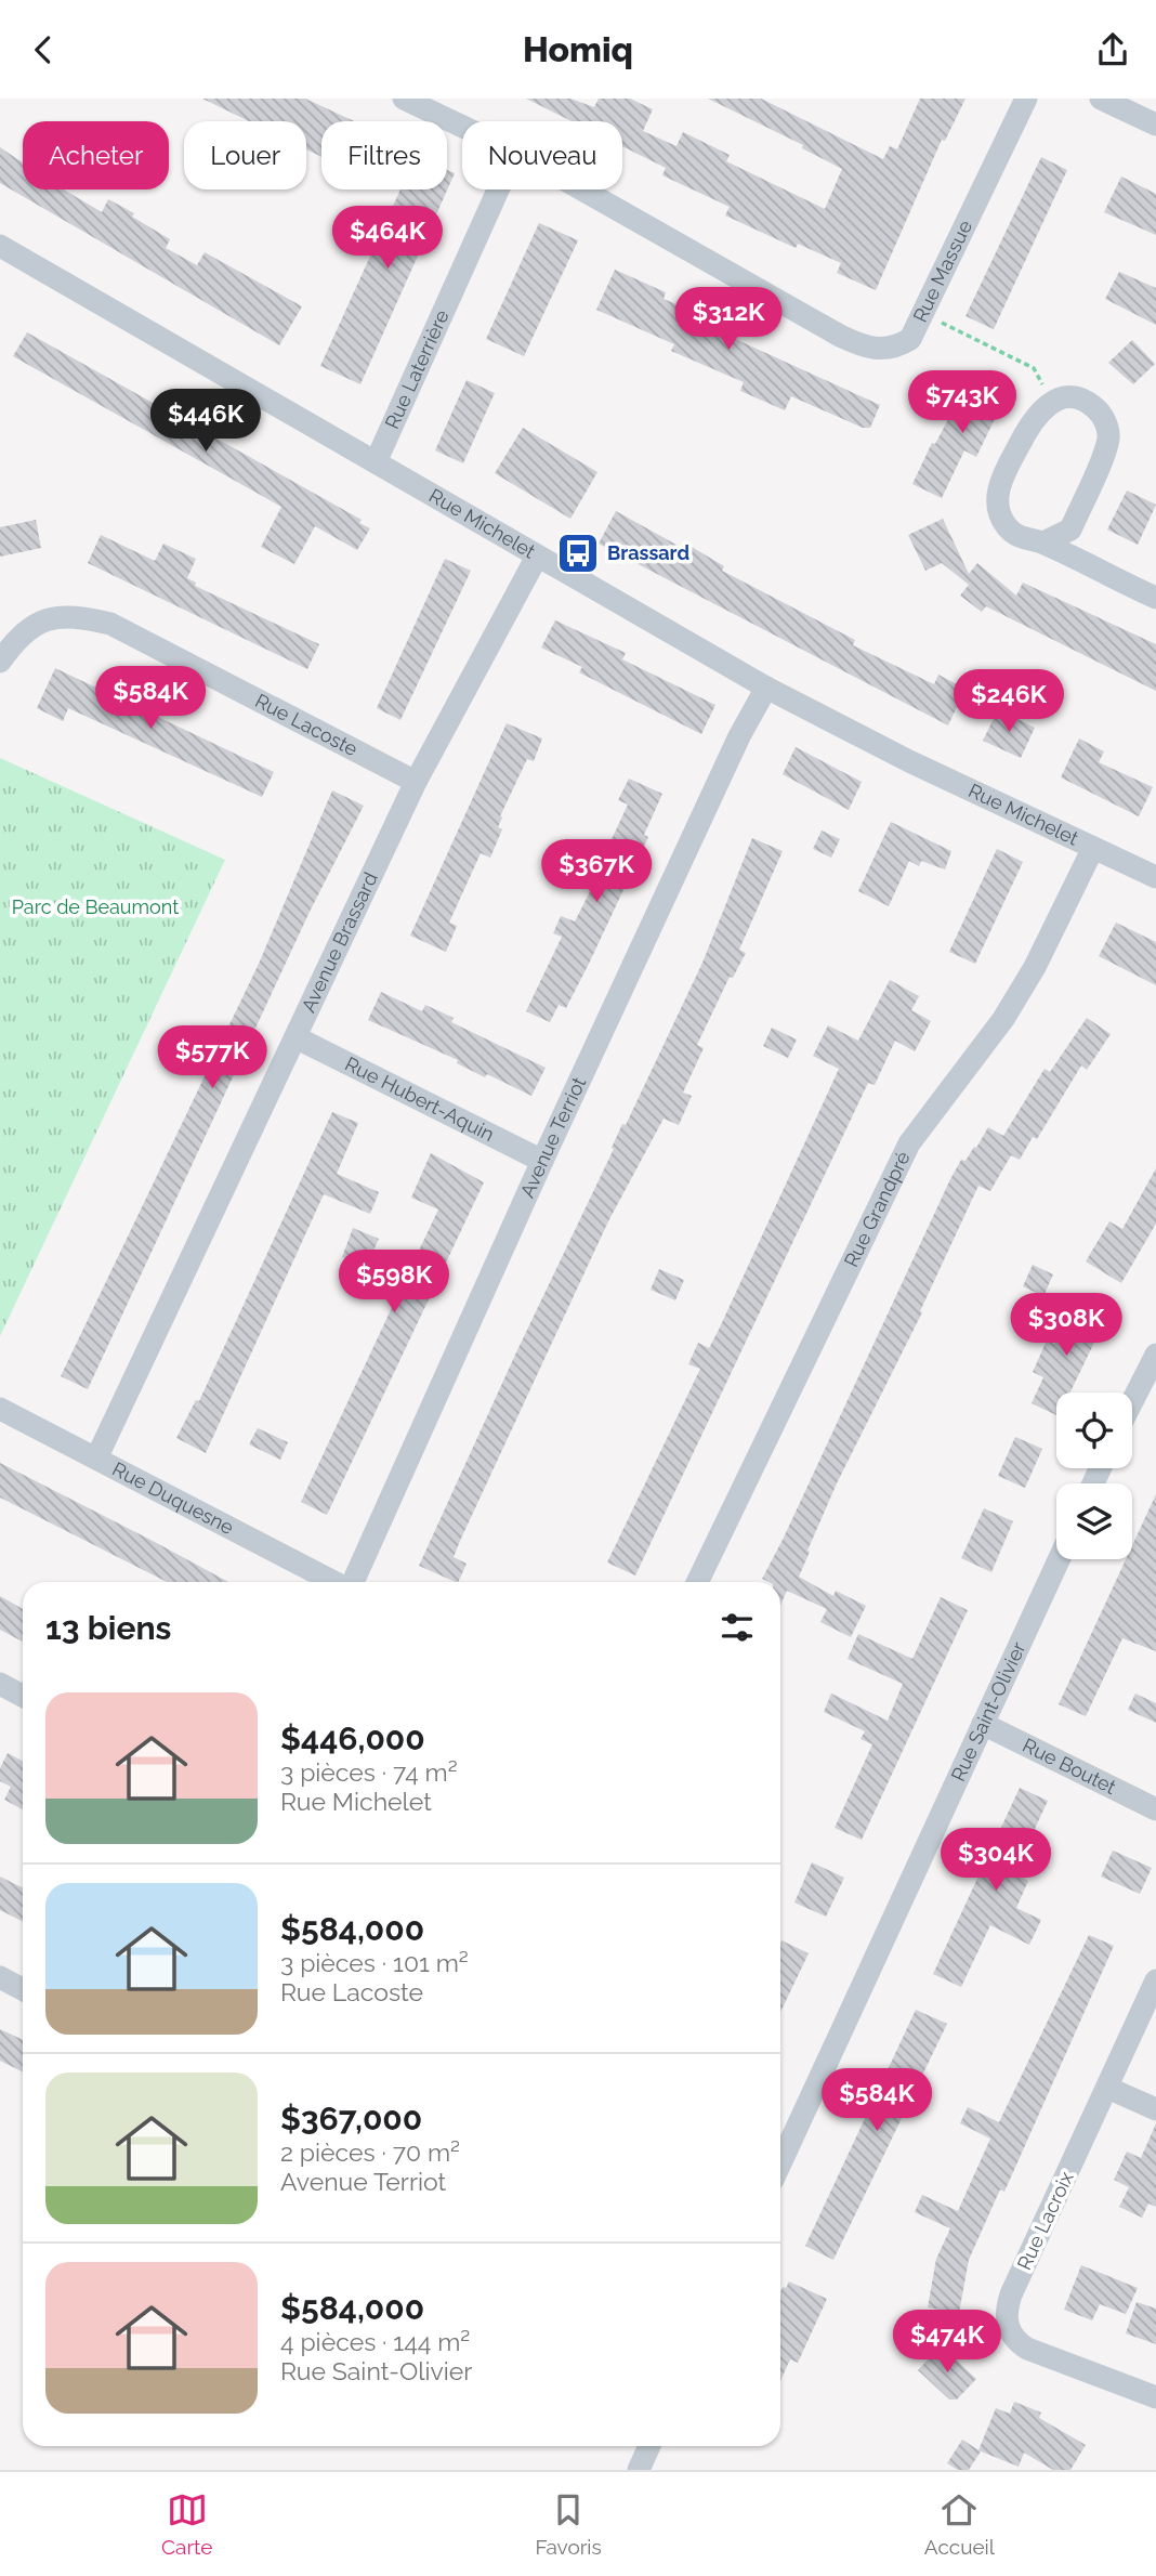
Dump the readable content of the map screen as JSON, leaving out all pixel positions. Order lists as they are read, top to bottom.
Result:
{
  "streets": {
    "street": [
      "Rue Massue",
      "Rue Laterrière",
      "Rue Michelet",
      "Rue Lacoste",
      "Avenue Brassard",
      "Rue Hubert-Aquin",
      "Avenue Terriot",
      "Rue Grandpré",
      "Rue Duquesne",
      "Rue Saint-Olivier",
      "Rue Boutet",
      "Rue Lacroix"
    ]
  },
  "crossings": [
    ["Rue Laterrière", "Rue Michelet"],
    ["Rue Michelet", "Avenue Brassard"],
    ["Rue Michelet", "Avenue Terriot"],
    ["Rue Michelet", "Rue Grandpré"],
    ["Rue Lacoste", "Avenue Brassard"],
    ["Avenue Brassard", "Rue Hubert-Aquin"],
    ["Avenue Brassard", "Rue Duquesne"],
    ["Rue Hubert-Aquin", "Avenue Terriot"],
    ["Rue Saint-Olivier", "Rue Boutet"]
  ],
  "parks": ["Parc de Beaumont"],
  "places": {
    "bus stop": ["Brassard"]
  },
  "page": {
    "header": "Homiq",
    "chip": [
      "Acheter",
      "Louer",
      "Filtres",
      "Nouveau"
    ],
    "price": [
      "$464K",
      "$312K",
      "$743K",
      "$446K",
      "$584K",
      "$246K",
      "$367K",
      "$577K",
      "$598K",
      "$308K",
      "$304K",
      "$584K",
      "$474K"
    ],
    "heading": "13 biens",
    "list": [
      {
        "name": "$446,000",
        "note": "3 pièces · 74 m² · Rue Michelet"
      },
      {
        "name": "$584,000",
        "note": "3 pièces · 101 m² · Rue Lacoste"
      },
      {
        "name": "$367,000",
        "note": "2 pièces · 70 m² · Avenue Terriot"
      },
      {
        "name": "$584,000",
        "note": "4 pièces · 144 m² · Rue Saint-Olivier"
      }
    ],
    "tabs": ["Carte", "Favoris", "Accueil"]
  }
}
